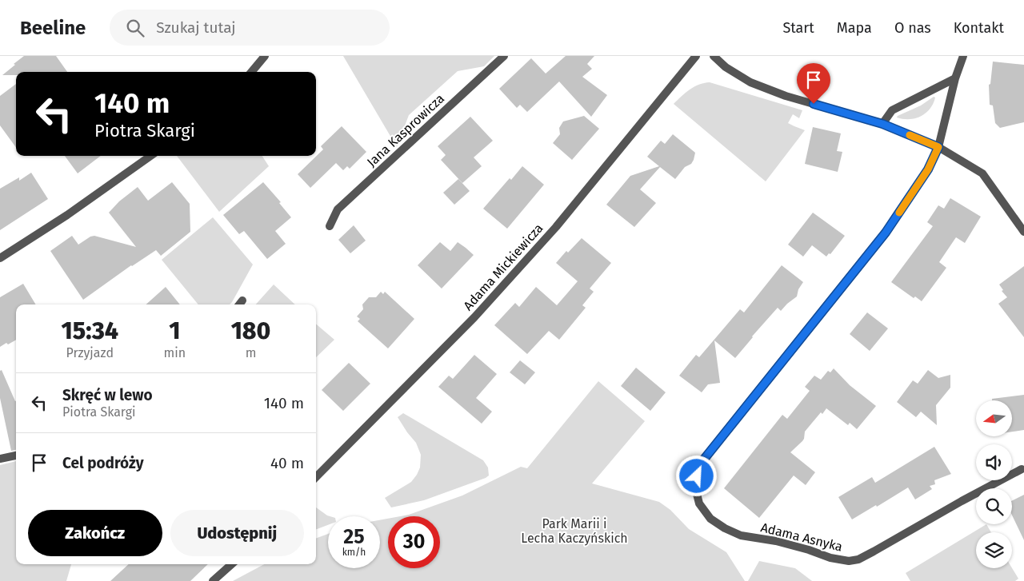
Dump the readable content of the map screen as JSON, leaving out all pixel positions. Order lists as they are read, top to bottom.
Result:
{
  "streets": {
    "street": ["Jana Kasprowicza", "Adama Mickiewicza", "Adama Asnyka"]
  },
  "parks": ["Park Marii i Lecha Kaczyńskich"],
  "north": "left",
  "page": {
    "header": "Beeline",
    "search": "Szukaj tutaj",
    "nav": [
      "Start",
      "Mapa",
      "O nas",
      "Kontakt"
    ],
    "turn": ["140 m", "Piotra Skargi"],
    "eta": [
      "15:34",
      "Przyjazd",
      "1",
      "min",
      "180",
      "m"
    ],
    "list": [
      {
        "name": "Skręć w lewo",
        "note": "Piotra Skargi",
        "value": "140 m"
      },
      {
        "name": "Cel podróży",
        "value": "40 m"
      }
    ],
    "buttons": ["Zakończ", "Udostępnij"],
    "speed": "25 km/h",
    "limit": "30"
  }
}
